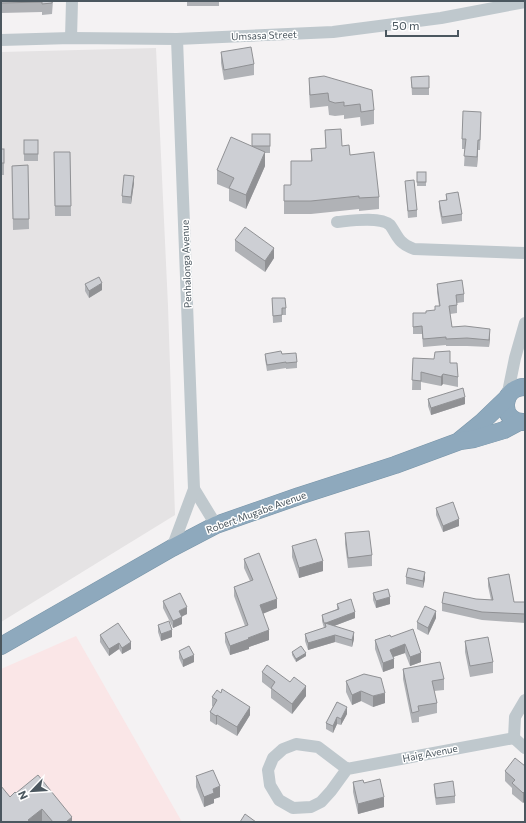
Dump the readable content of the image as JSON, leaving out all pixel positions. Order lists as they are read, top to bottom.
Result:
{
  "streets": {
    "highway": ["Robert Mugabe Avenue"],
    "street": ["Umsasa Street", "Penhalonga Avenue", "Haig Avenue"]
  },
  "crossings": [
    ["Umsasa Street", "Penhalonga Avenue"],
    ["Penhalonga Avenue", "Robert Mugabe Avenue"]
  ],
  "scale_bar": "50 m",
  "north": "bottom left"
}
